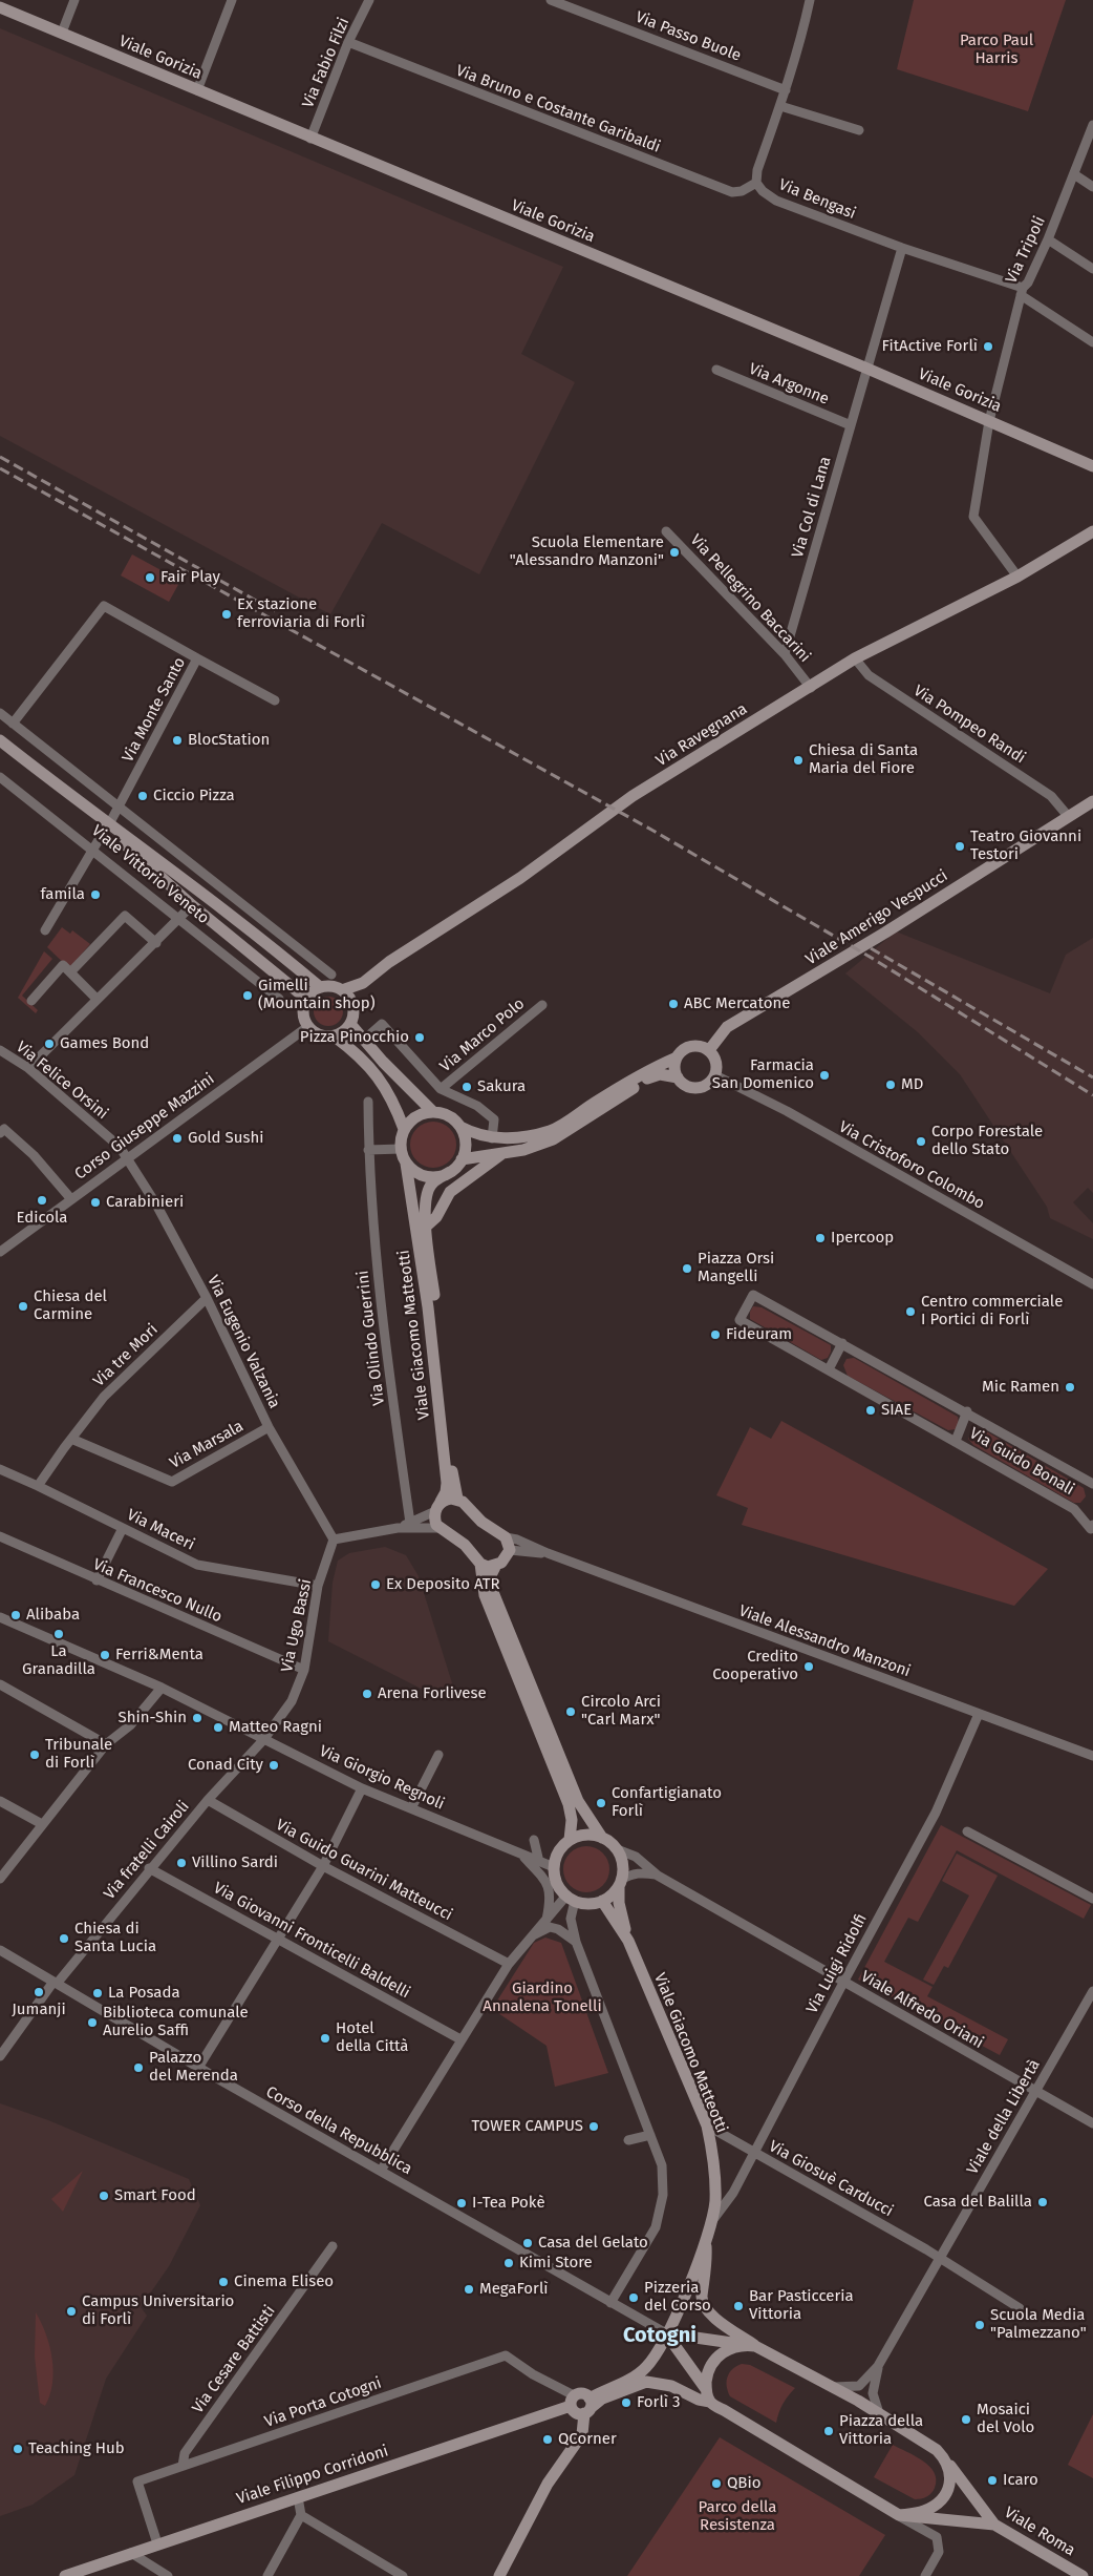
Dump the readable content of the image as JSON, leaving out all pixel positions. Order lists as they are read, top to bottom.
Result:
{
  "streets": {
    "main road": [
      "Viale Gorizia",
      "Via Ravegnana",
      "Viale Vittorio Veneto",
      "Viale Amerigo Vespucci",
      "Viale Giacomo Matteotti",
      "Viale Filippo Corridoni",
      "Viale Roma"
    ],
    "street": [
      "Via Passo Buole",
      "Via Fabio Filzi",
      "Via Bruno e Costante Garibaldi",
      "Via Bengasi",
      "Via Tripoli",
      "Via Argonne",
      "Via Col di Lana",
      "Via Pellegrino Baccarini",
      "Via Monte Santo",
      "Via Pompeo Randi",
      "Via Marco Polo",
      "Via Felice Orsini",
      "Corso Giuseppe Mazzini",
      "Via Cristoforo Colombo",
      "Via Olindo Guerrini",
      "Via Eugenio Valzania",
      "Via tre Mori",
      "Via Marsala",
      "Via Guido Bonali",
      "Via Maceri",
      "Via Francesco Nullo",
      "Via Ugo Bassi",
      "Viale Alessandro Manzoni",
      "Via Giorgio Regnoli",
      "Via fratelli Cairoli",
      "Via Guido Guarini Matteucci",
      "Via Giovanni Fronticelli Baldelli",
      "Via Luigi Ridolfi",
      "Viale Alfredo Oriani",
      "Viale della Libertà",
      "Corso della Repubblica",
      "Via Giosuè Carducci",
      "Via Cesare Battisti",
      "Via Porta Cotogni"
    ]
  },
  "crossings": [
    ["Via Passo Buole", "Via Bengasi"],
    ["Viale Gorizia", "Via Fabio Filzi"],
    ["Viale Gorizia", "Via Tripoli"],
    ["Viale Gorizia", "Via Col di Lana"],
    ["Via Fabio Filzi", "Via Bruno e Costante Garibaldi"],
    ["Via Bruno e Costante Garibaldi", "Via Bengasi"],
    ["Via Bengasi", "Via Tripoli"],
    ["Via Bengasi", "Via Col di Lana"],
    ["Via Tripoli", "Via Ravegnana"],
    ["Via Argonne", "Via Col di Lana"],
    ["Via Col di Lana", "Via Pellegrino Baccarini"],
    ["Via Pellegrino Baccarini", "Via Ravegnana"],
    ["Via Monte Santo", "Viale Vittorio Veneto"],
    ["Via Pompeo Randi", "Via Ravegnana"],
    ["Via Pompeo Randi", "Viale Amerigo Vespucci"],
    ["Via Ravegnana", "Viale Vittorio Veneto"],
    ["Via Ravegnana", "Corso Giuseppe Mazzini"],
    ["Viale Vittorio Veneto", "Corso Giuseppe Mazzini"],
    ["Viale Amerigo Vespucci", "Via Cristoforo Colombo"],
    ["Via Felice Orsini", "Corso Giuseppe Mazzini"],
    ["Via Felice Orsini", "Via Eugenio Valzania"],
    ["Corso Giuseppe Mazzini", "Via Eugenio Valzania"],
    ["Viale Giacomo Matteotti", "Via Giorgio Regnoli"],
    ["Viale Giacomo Matteotti", "Via Luigi Ridolfi"],
    ["Viale Giacomo Matteotti", "Viale Alfredo Oriani"],
    ["Viale Giacomo Matteotti", "Corso della Repubblica"],
    ["Viale Giacomo Matteotti", "Via Giosuè Carducci"],
    ["Viale Giacomo Matteotti", "Viale Roma"],
    ["Via Eugenio Valzania", "Via tre Mori"],
    ["Via Eugenio Valzania", "Via Marsala"],
    ["Via Eugenio Valzania", "Via Ugo Bassi"],
    ["Via tre Mori", "Via Marsala"],
    ["Via tre Mori", "Via Maceri"],
    ["Via Maceri", "Via Ugo Bassi"],
    ["Via Francesco Nullo", "Via Ugo Bassi"],
    ["Via Ugo Bassi", "Via Giorgio Regnoli"],
    ["Via Ugo Bassi", "Via fratelli Cairoli"],
    ["Viale Alessandro Manzoni", "Via Luigi Ridolfi"],
    ["Via Giorgio Regnoli", "Via fratelli Cairoli"],
    ["Via Giorgio Regnoli", "Viale Alfredo Oriani"],
    ["Via fratelli Cairoli", "Via Guido Guarini Matteucci"],
    ["Via fratelli Cairoli", "Via Giovanni Fronticelli Baldelli"],
    ["Via fratelli Cairoli", "Corso della Repubblica"],
    ["Via Luigi Ridolfi", "Viale Alfredo Oriani"],
    ["Via Luigi Ridolfi", "Via Giosuè Carducci"],
    ["Viale Alfredo Oriani", "Viale della Libertà"],
    ["Viale della Libertà", "Via Giosuè Carducci"],
    ["Viale della Libertà", "Viale Roma"],
    ["Via Cesare Battisti", "Via Porta Cotogni"],
    ["Via Porta Cotogni", "Viale Filippo Corridoni"]
  ],
  "districts": ["Cotogni"],
  "parks": ["Parco Paul Harris", "Giardino Annalena Tonelli", "Parco della Resistenza"],
  "places": [
    "FitActive Forlì",
    "Scuola Elementare \"Alessandro Manzoni\"",
    "Fair Play",
    "Ex stazione ferroviaria di Forlì",
    "BlocStation",
    "Chiesa di Santa Maria del Fiore",
    "Ciccio Pizza",
    "Teatro Giovanni Testori",
    "famila",
    "Gimelli (Mountain shop)",
    "ABC Mercatone",
    "Pizza Pinocchio",
    "Games Bond",
    "Farmacia San Domenico",
    "MD",
    "Sakura",
    "Gold Sushi",
    "Corpo Forestale dello Stato",
    "Edicola",
    "Carabinieri",
    "Ipercoop",
    "Piazza Orsi Mangelli",
    "Chiesa del Carmine",
    "Centro commerciale I Portici di Forlì",
    "Fideuram",
    "Mic Ramen",
    "SIAE",
    "Ex Deposito ATR",
    "Alibaba",
    "La Granadilla",
    "Ferri&Menta",
    "Credito Cooperativo",
    "Arena Forlivese",
    "Circolo Arci \"Carl Marx\"",
    "Shin-Shin",
    "Matteo Ragni",
    "Tribunale di Forlì",
    "Conad City",
    "Confartigianato Forlì",
    "Villino Sardi",
    "Chiesa di Santa Lucia",
    "Jumanji",
    "La Posada",
    "Biblioteca comunale Aurelio Saffi",
    "Hotel della Città",
    "Palazzo del Merenda",
    "TOWER CAMPUS",
    "Smart Food",
    "Casa del Balilla",
    "I-Tea Pokè",
    "Casa del Gelato",
    "Kimi Store",
    "Cinema Eliseo",
    "MegaForlì",
    "Pizzeria del Corso",
    "Bar Pasticceria Vittoria",
    "Campus Universitario di Forlì",
    "Scuola Media \"Palmezzano\"",
    "Forlì 3",
    "Mosaici del Volo",
    "Piazza della Vittoria",
    "QCorner",
    "Teaching Hub",
    "Icaro",
    "QBio"
  ]
}
